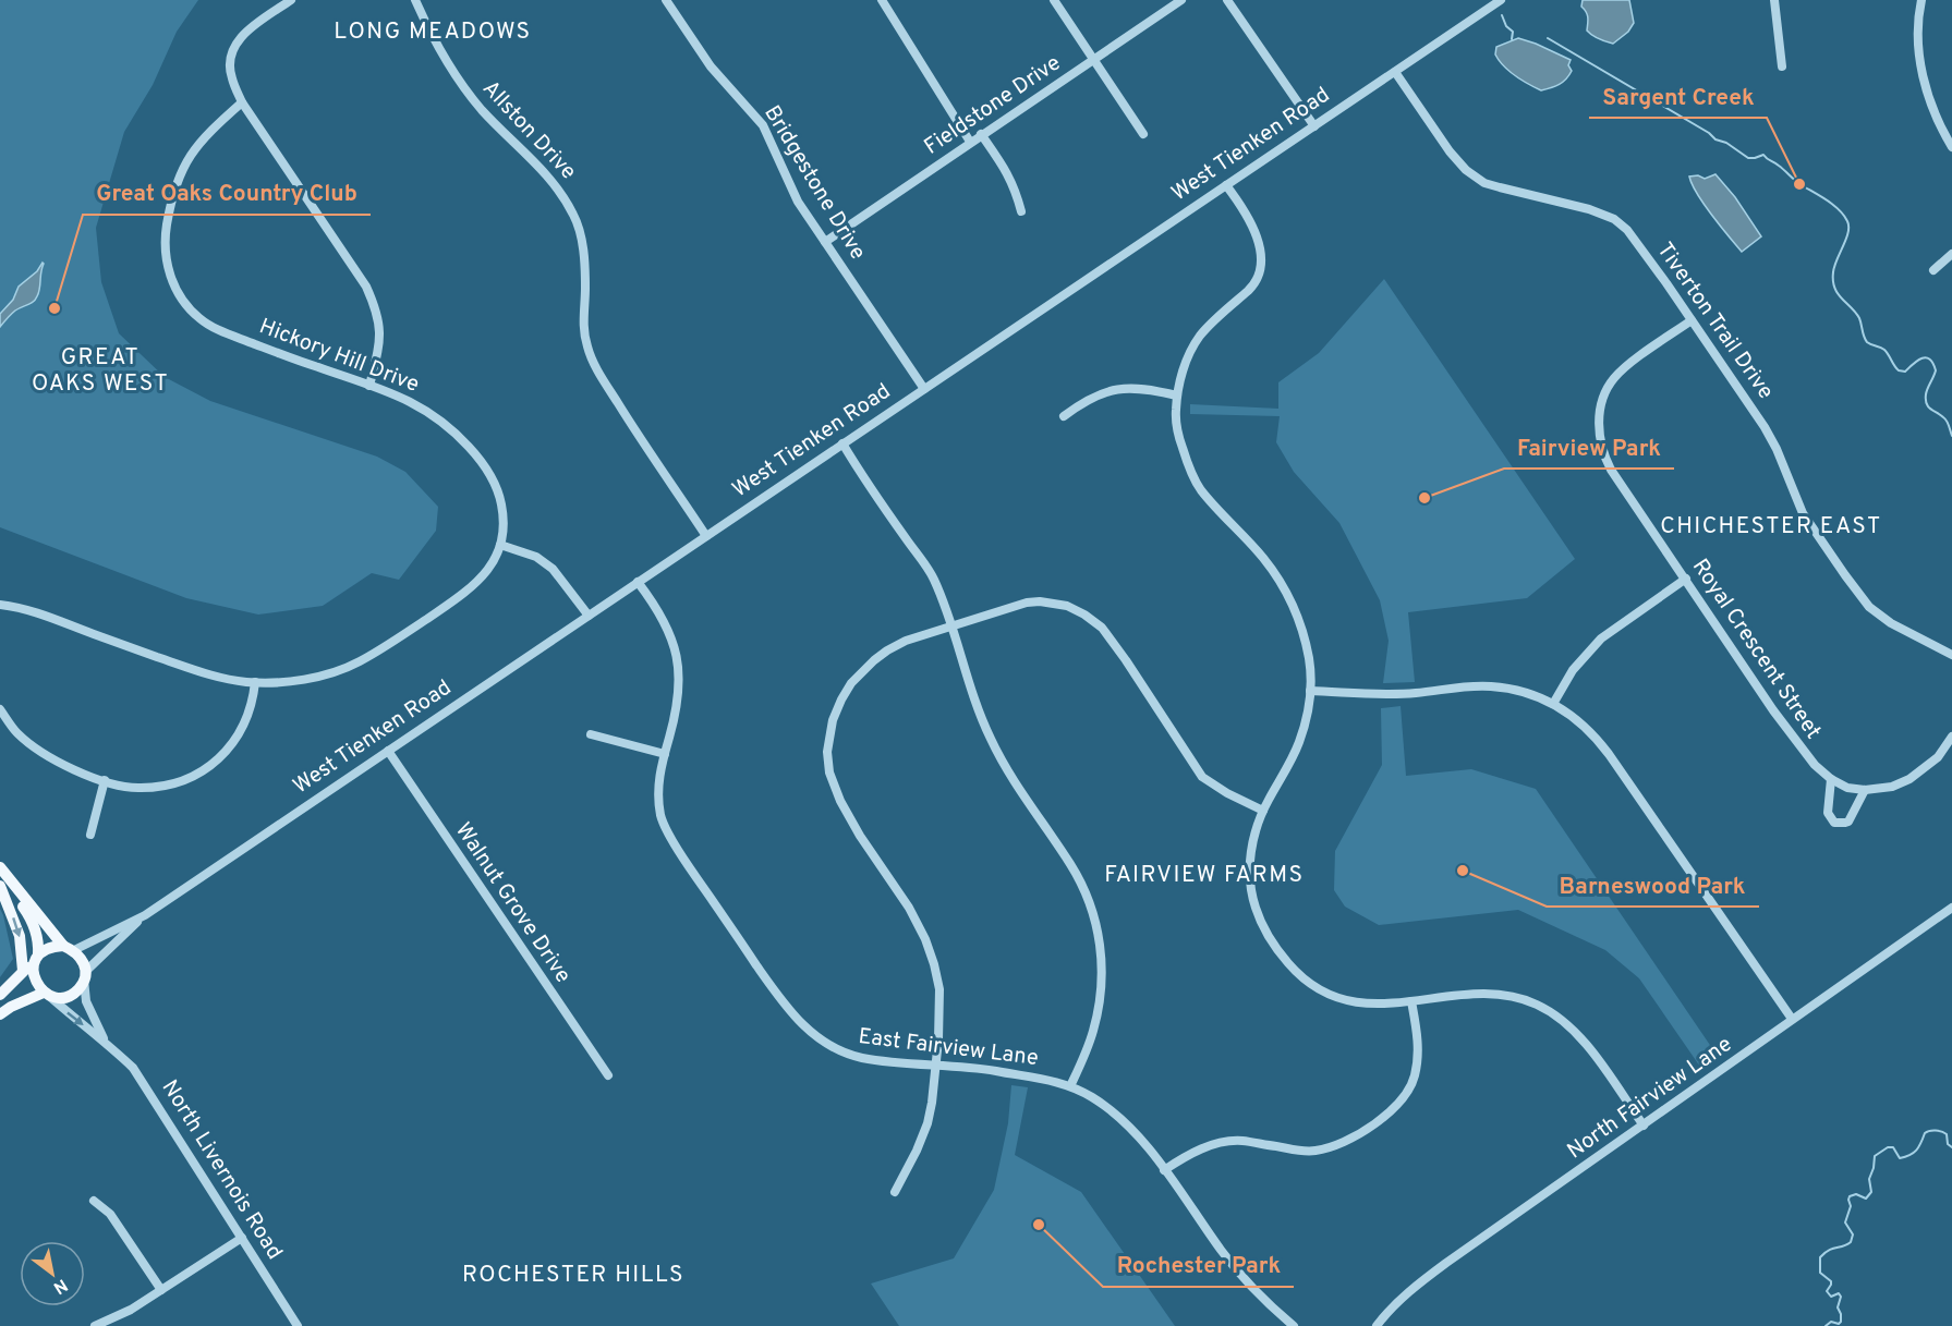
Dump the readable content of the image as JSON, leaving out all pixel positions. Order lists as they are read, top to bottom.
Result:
{
  "streets": {
    "street": [
      "Fieldstone Drive",
      "Allston Drive",
      "West Tienken Road",
      "Bridgestone Drive",
      "Tiverton Trail Drive",
      "Hickory Hill Drive",
      "Royal Crescent Street",
      "Walnut Grove Drive",
      "East Fairview Lane",
      "North Fairview Lane",
      "North Livernois Road"
    ]
  },
  "crossings": [
    ["Fieldstone Drive", "Bridgestone Drive"],
    ["Allston Drive", "West Tienken Road"],
    ["West Tienken Road", "Bridgestone Drive"],
    ["West Tienken Road", "Tiverton Trail Drive"],
    ["West Tienken Road", "Walnut Grove Drive"],
    ["West Tienken Road", "East Fairview Lane"],
    ["West Tienken Road", "North Livernois Road"],
    ["Tiverton Trail Drive", "Royal Crescent Street"]
  ],
  "districts": [
    "LONG MEADOWS",
    "GREAT OAKS WEST",
    "CHICHESTER EAST",
    "FAIRVIEW FARMS",
    "ROCHESTER HILLS"
  ],
  "places": [
    "Sargent Creek",
    "Great Oaks Country Club",
    "Fairview Park",
    "Barneswood Park",
    "Rochester Park"
  ],
  "north": "bottom right"
}
